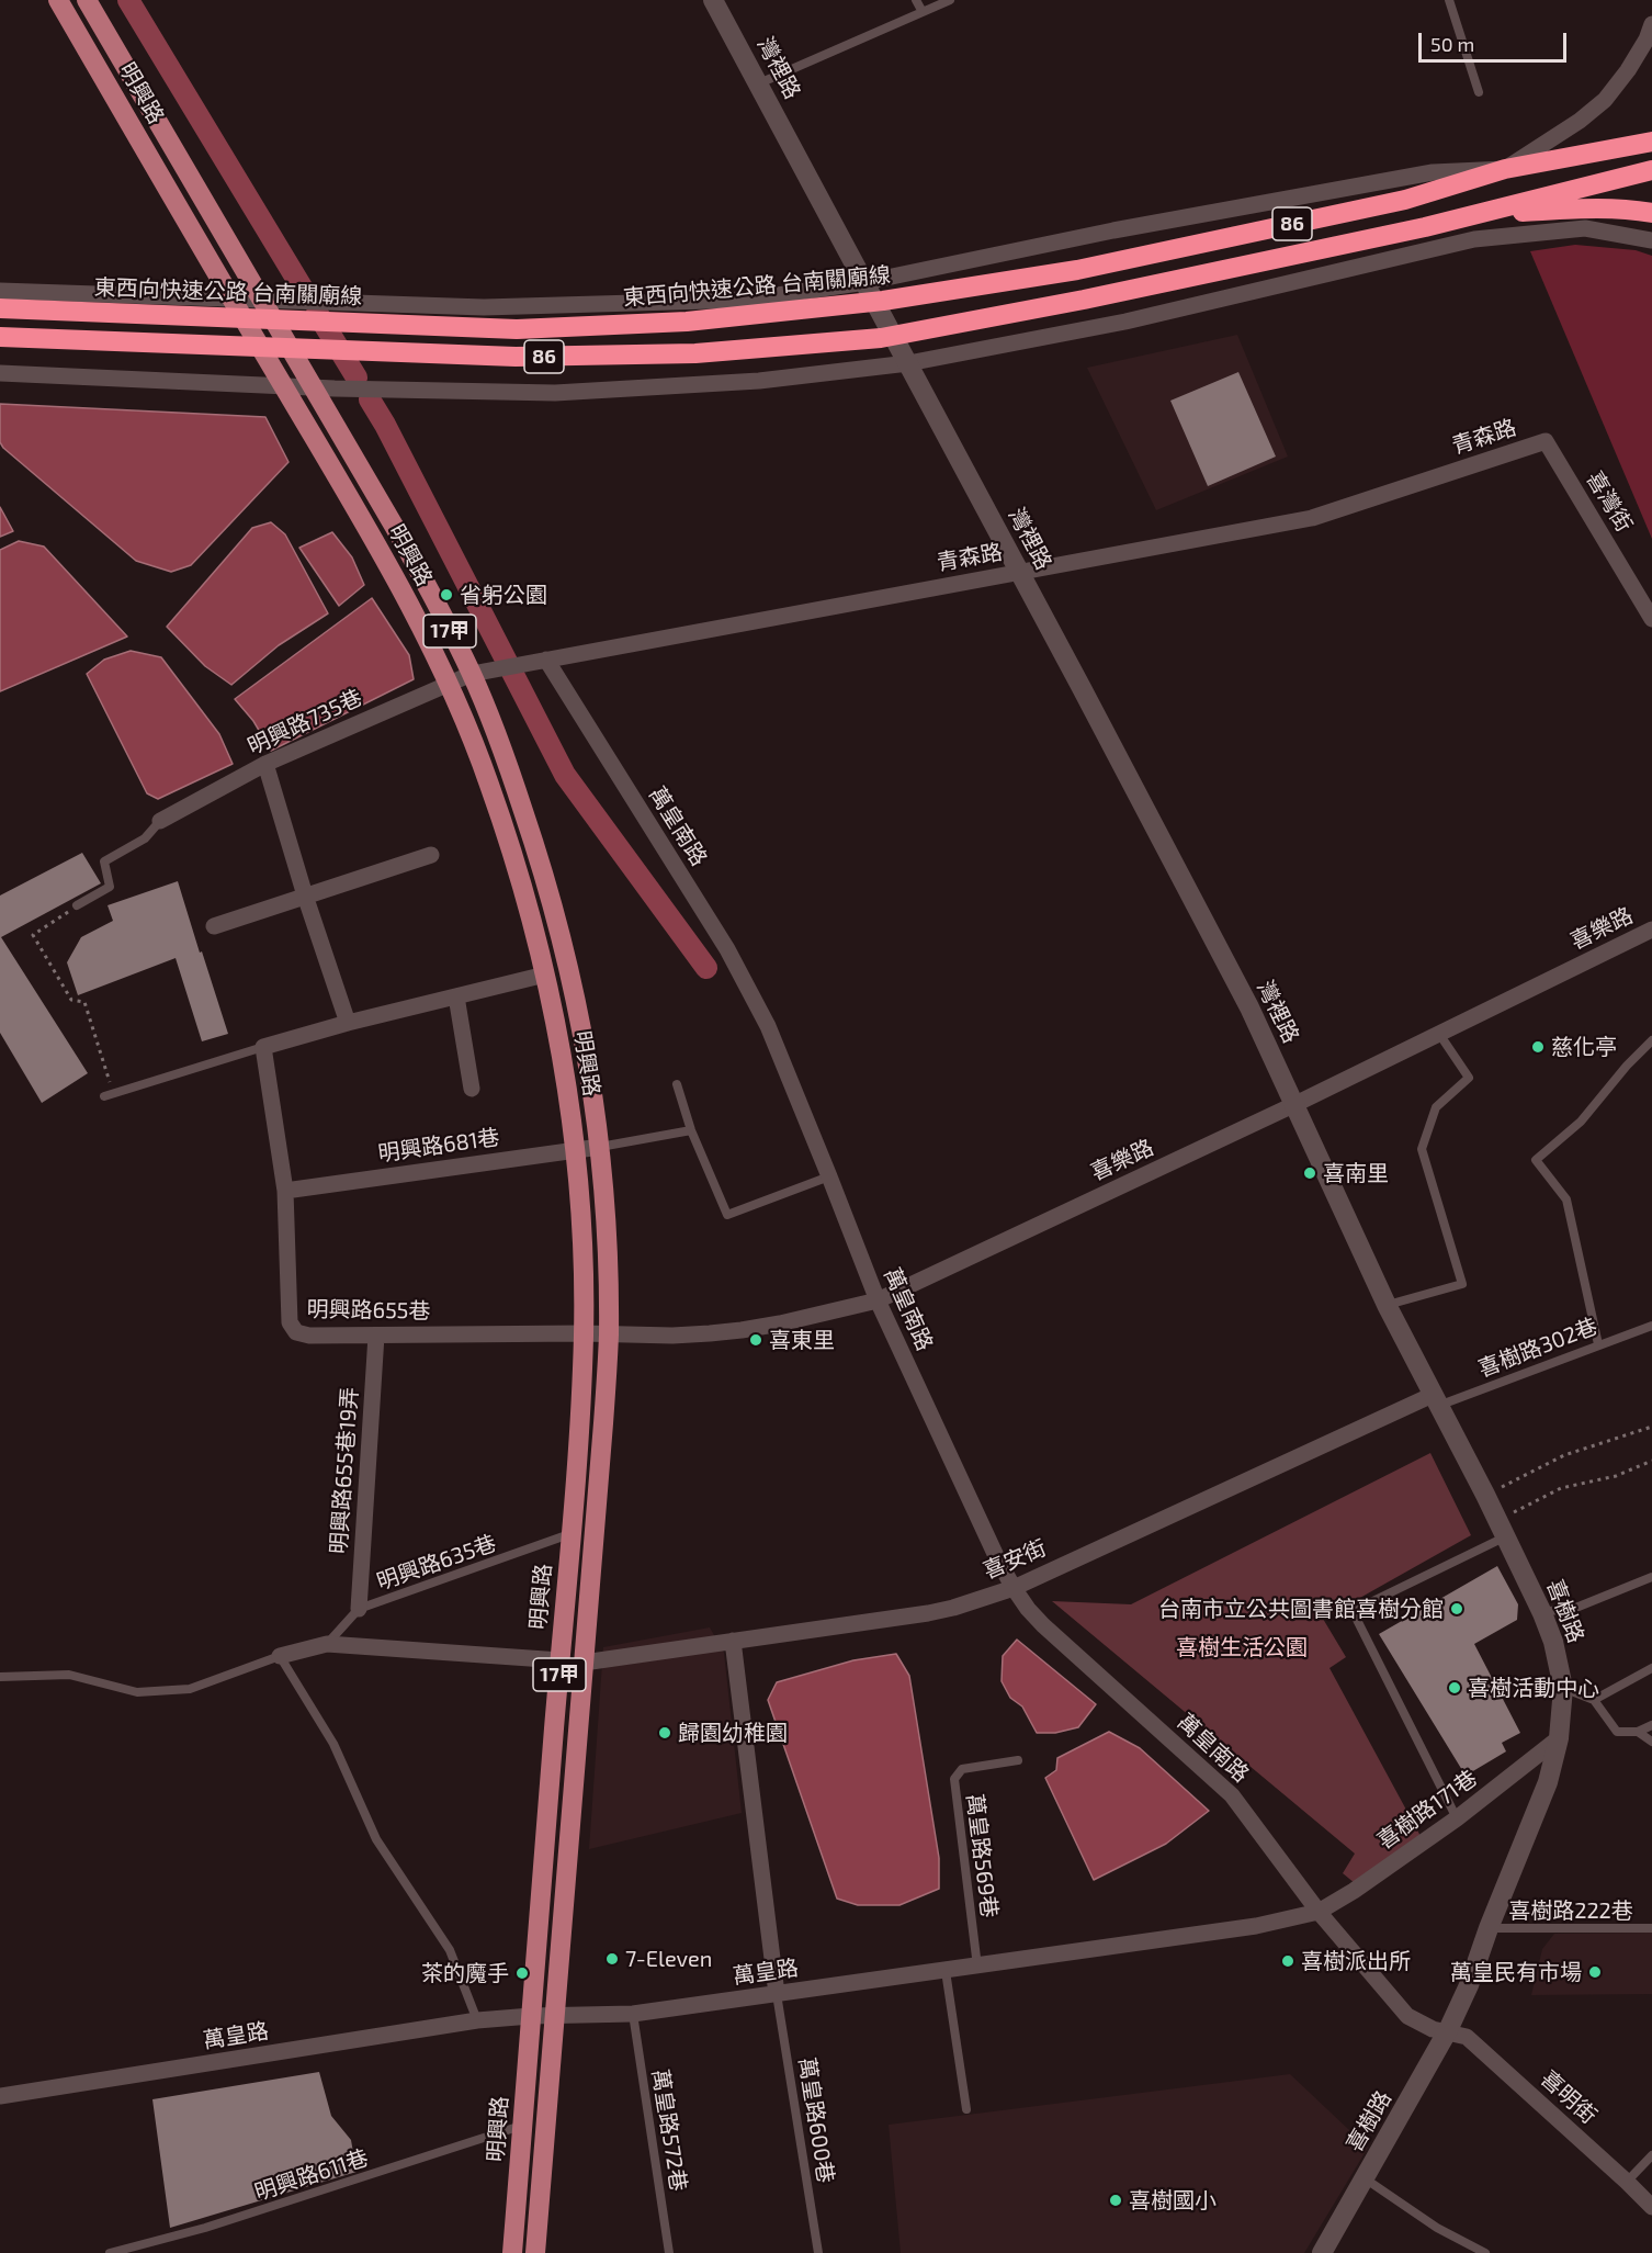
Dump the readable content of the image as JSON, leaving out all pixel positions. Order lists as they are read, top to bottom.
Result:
{
  "streets": {
    "highway": ["86", "東西向快速公路 台南關廟線"],
    "main road": ["明興路", "17甲"],
    "street": [
      "灣裡路",
      "青森路",
      "喜灣街",
      "明興路735巷",
      "萬皇南路",
      "喜樂路",
      "明興路681巷",
      "明興路655巷",
      "明興路655巷19弄",
      "喜安街",
      "喜樹路",
      "喜樹路171巷",
      "萬皇路",
      "喜明街"
    ],
    "lane": [
      "喜樹路302巷",
      "明興路635巷",
      "萬皇路569巷",
      "喜樹路222巷",
      "萬皇路600巷",
      "萬皇路572巷",
      "明興路611巷"
    ]
  },
  "crossings": [
    ["灣裡路", "青森路"],
    ["灣裡路", "喜樂路"],
    ["灣裡路", "喜樹路"],
    ["明興路", "青森路"],
    ["明興路", "明興路735巷"],
    ["明興路", "喜樂路"],
    ["明興路", "明興路681巷"],
    ["明興路", "明興路655巷"],
    ["明興路", "喜安街"],
    ["明興路", "明興路635巷"],
    ["明興路", "萬皇路"],
    ["明興路", "明興路611巷"],
    ["青森路", "喜灣街"],
    ["青森路", "明興路735巷"],
    ["青森路", "萬皇南路"],
    ["萬皇南路", "喜樂路"],
    ["萬皇南路", "喜安街"],
    ["萬皇南路", "喜樹路171巷"],
    ["萬皇南路", "萬皇路"],
    ["喜樂路", "明興路655巷"],
    ["喜樂路", "喜樹路"],
    ["明興路681巷", "明興路655巷"],
    ["明興路655巷", "明興路655巷19弄"],
    ["喜樹路302巷", "喜安街"],
    ["喜樹路302巷", "喜樹路"],
    ["明興路655巷19弄", "明興路635巷"],
    ["喜安街", "喜樹路"],
    ["喜樹路", "喜樹路171巷"],
    ["喜樹路", "喜樹路222巷"],
    ["喜樹路", "喜明街"],
    ["喜樹路171巷", "萬皇路"],
    ["萬皇路569巷", "萬皇路"],
    ["萬皇路", "萬皇路600巷"],
    ["萬皇路", "萬皇路572巷"]
  ],
  "parks": ["喜樹生活公園"],
  "places": [
    "省躬公園",
    "慈化亭",
    "喜南里",
    "喜東里",
    "台南市立公共圖書館喜樹分館",
    "喜樹活動中心",
    "歸園幼稚園",
    "7-Eleven",
    "喜樹派出所",
    "萬皇民有市場",
    "茶的魔手",
    "喜樹國小"
  ],
  "scale_bar": "50 m"
}
